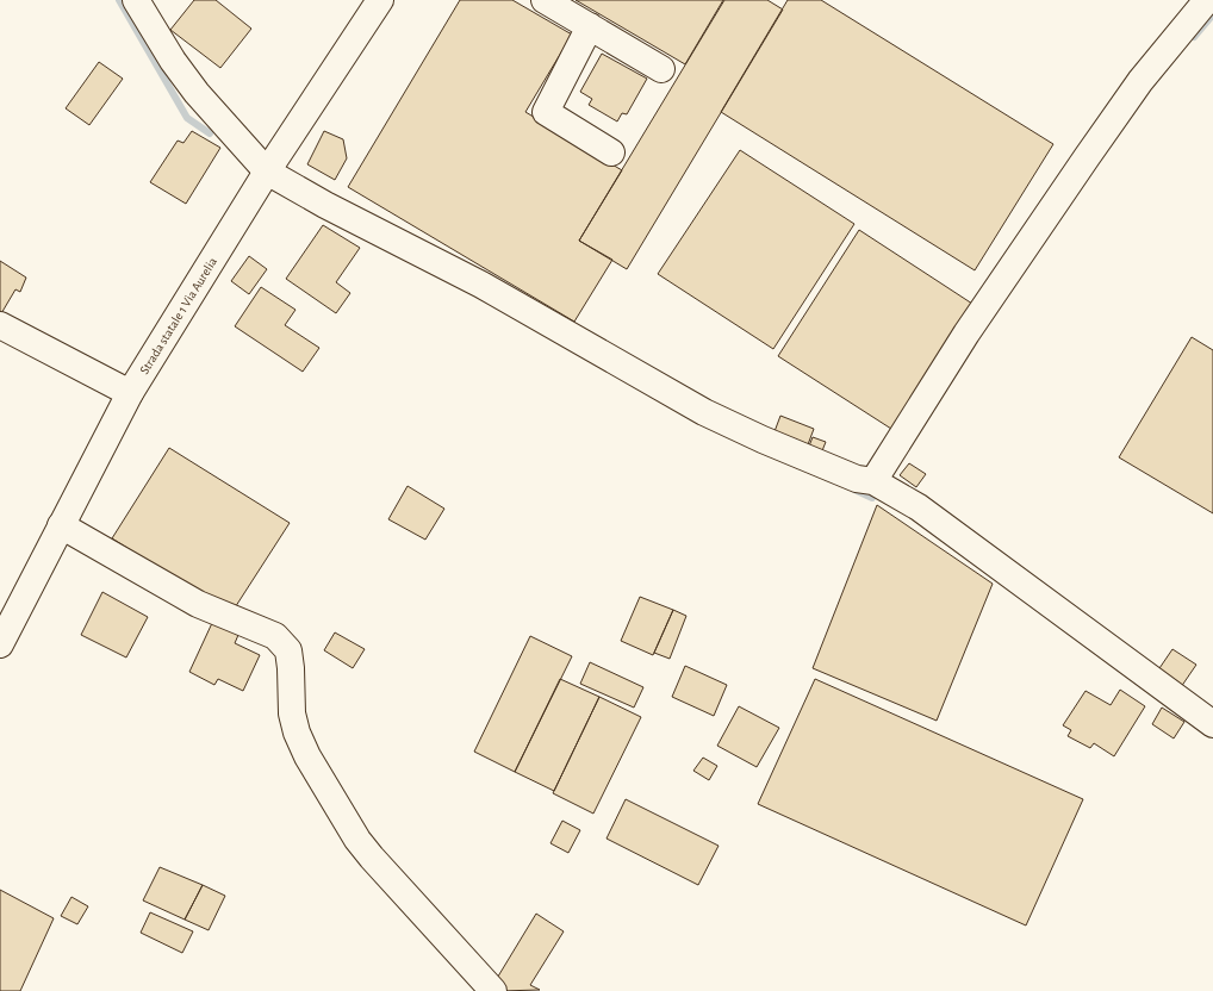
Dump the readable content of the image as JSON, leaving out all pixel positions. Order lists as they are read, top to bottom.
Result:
{
  "streets": {
    "street": ["Strada statale 1 Via Aurelia"]
  }
}
